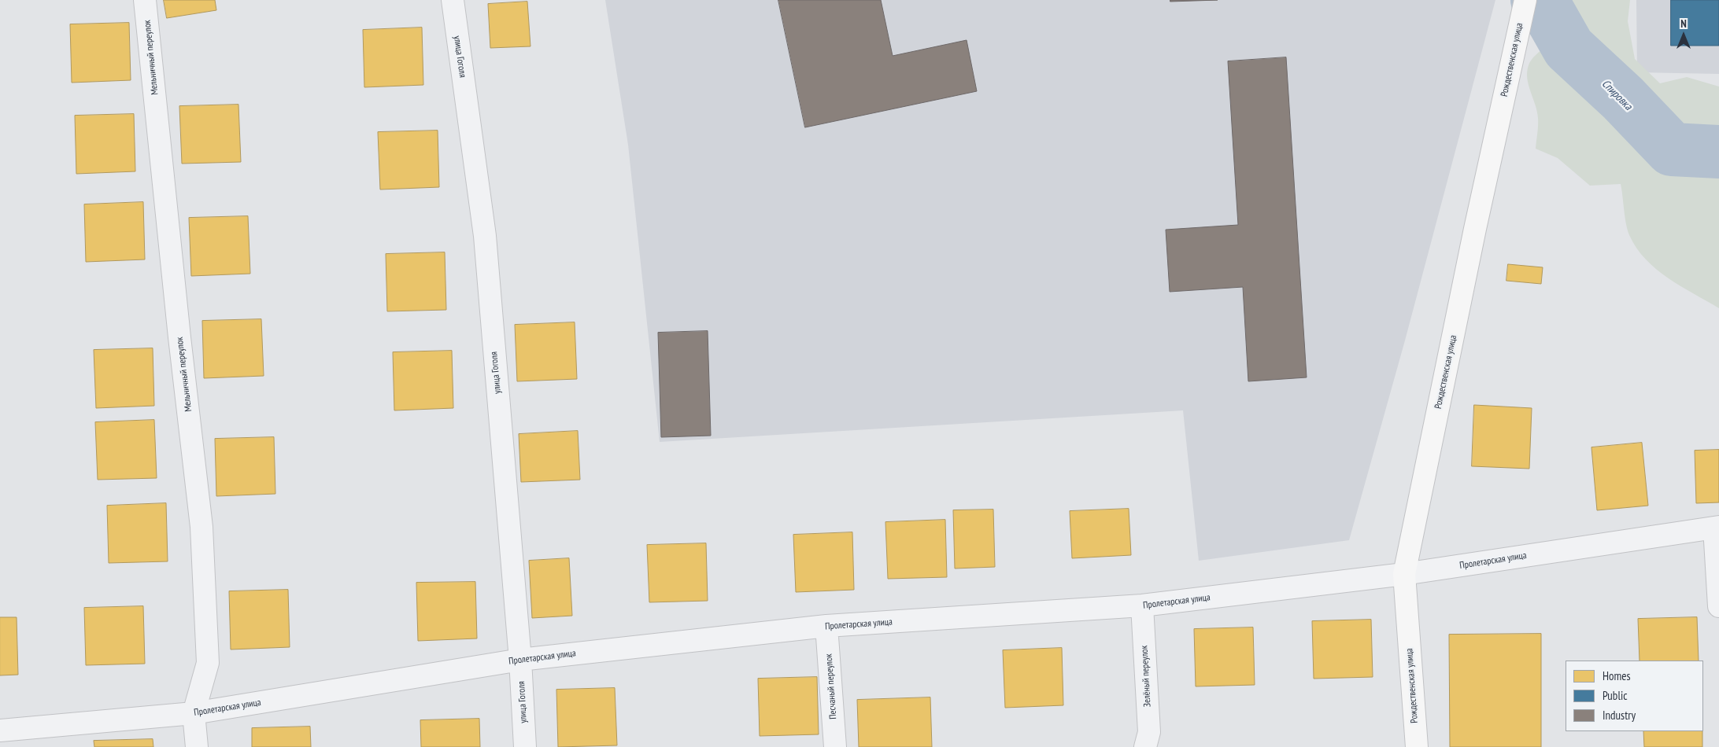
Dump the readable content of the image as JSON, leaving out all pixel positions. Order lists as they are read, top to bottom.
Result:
{
  "streets": {
    "main road": ["Рождественская улица"],
    "street": [
      "улица Гоголя",
      "Мельничный переулок",
      "Пролетарская улица",
      "Зелёный переулок",
      "Песчаный переулок"
    ]
  },
  "crossings": [
    ["улица Гоголя", "Пролетарская улица"],
    ["Мельничный переулок", "Пролетарская улица"],
    ["Рождественская улица", "Пролетарская улица"],
    ["Пролетарская улица", "Зелёный переулок"],
    ["Пролетарская улица", "Песчаный переулок"]
  ],
  "water": ["Спировка"],
  "legend": ["Homes", "Public", "Industry"],
  "north": "top"
}
